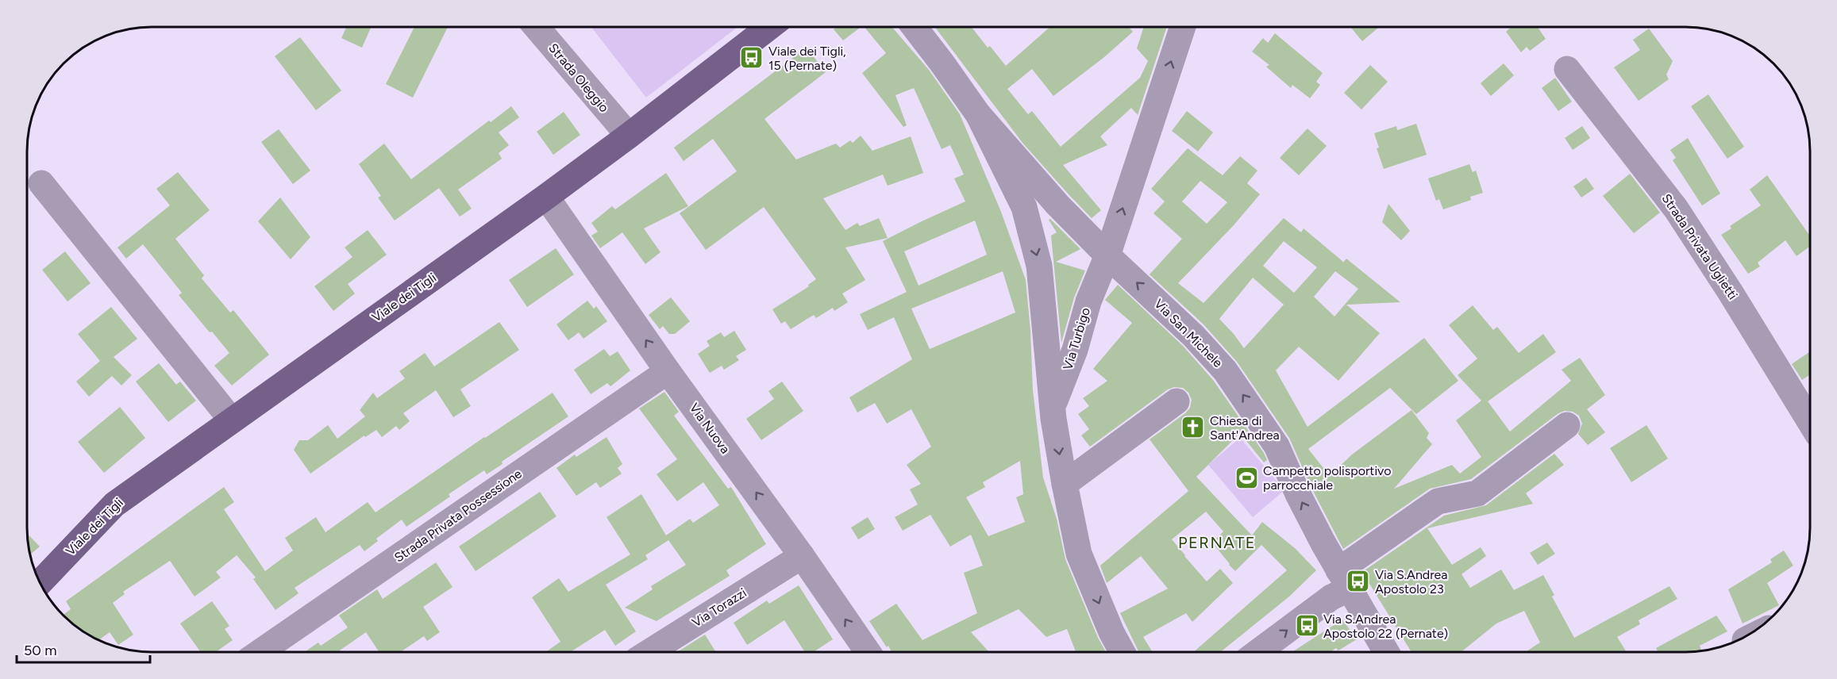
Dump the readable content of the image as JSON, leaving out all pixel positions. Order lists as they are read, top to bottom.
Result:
{
  "streets": {
    "main road": ["Viale dei Tigli"],
    "street": [
      "Strada Oleggio",
      "Strada Privata Uglietti",
      "Via San Michele",
      "Via Turbigo",
      "Via Nuova",
      "Strada Privata Possessione",
      "Via Torazzi"
    ]
  },
  "crossings": [
    ["Strada Oleggio", "Viale dei Tigli"],
    ["Viale dei Tigli", "Via Nuova"],
    ["Via San Michele", "Via Turbigo"],
    ["Via Nuova", "Strada Privata Possessione"],
    ["Via Nuova", "Via Torazzi"]
  ],
  "one_way": ["Via San Michele", "Via Nuova"],
  "districts": ["PERNATE"],
  "places": {
    "bus stop": ["Viale dei Tigli, 15 (Pernate)", "Via S.Andrea Apostolo 23", "Via S.Andrea Apostolo 22 (Pernate)"],
    "church": ["Chiesa di Sant'Andrea"],
    "sports": ["Campetto polisportivo parrocchiale"]
  },
  "scale_bar": "50 m"
}
